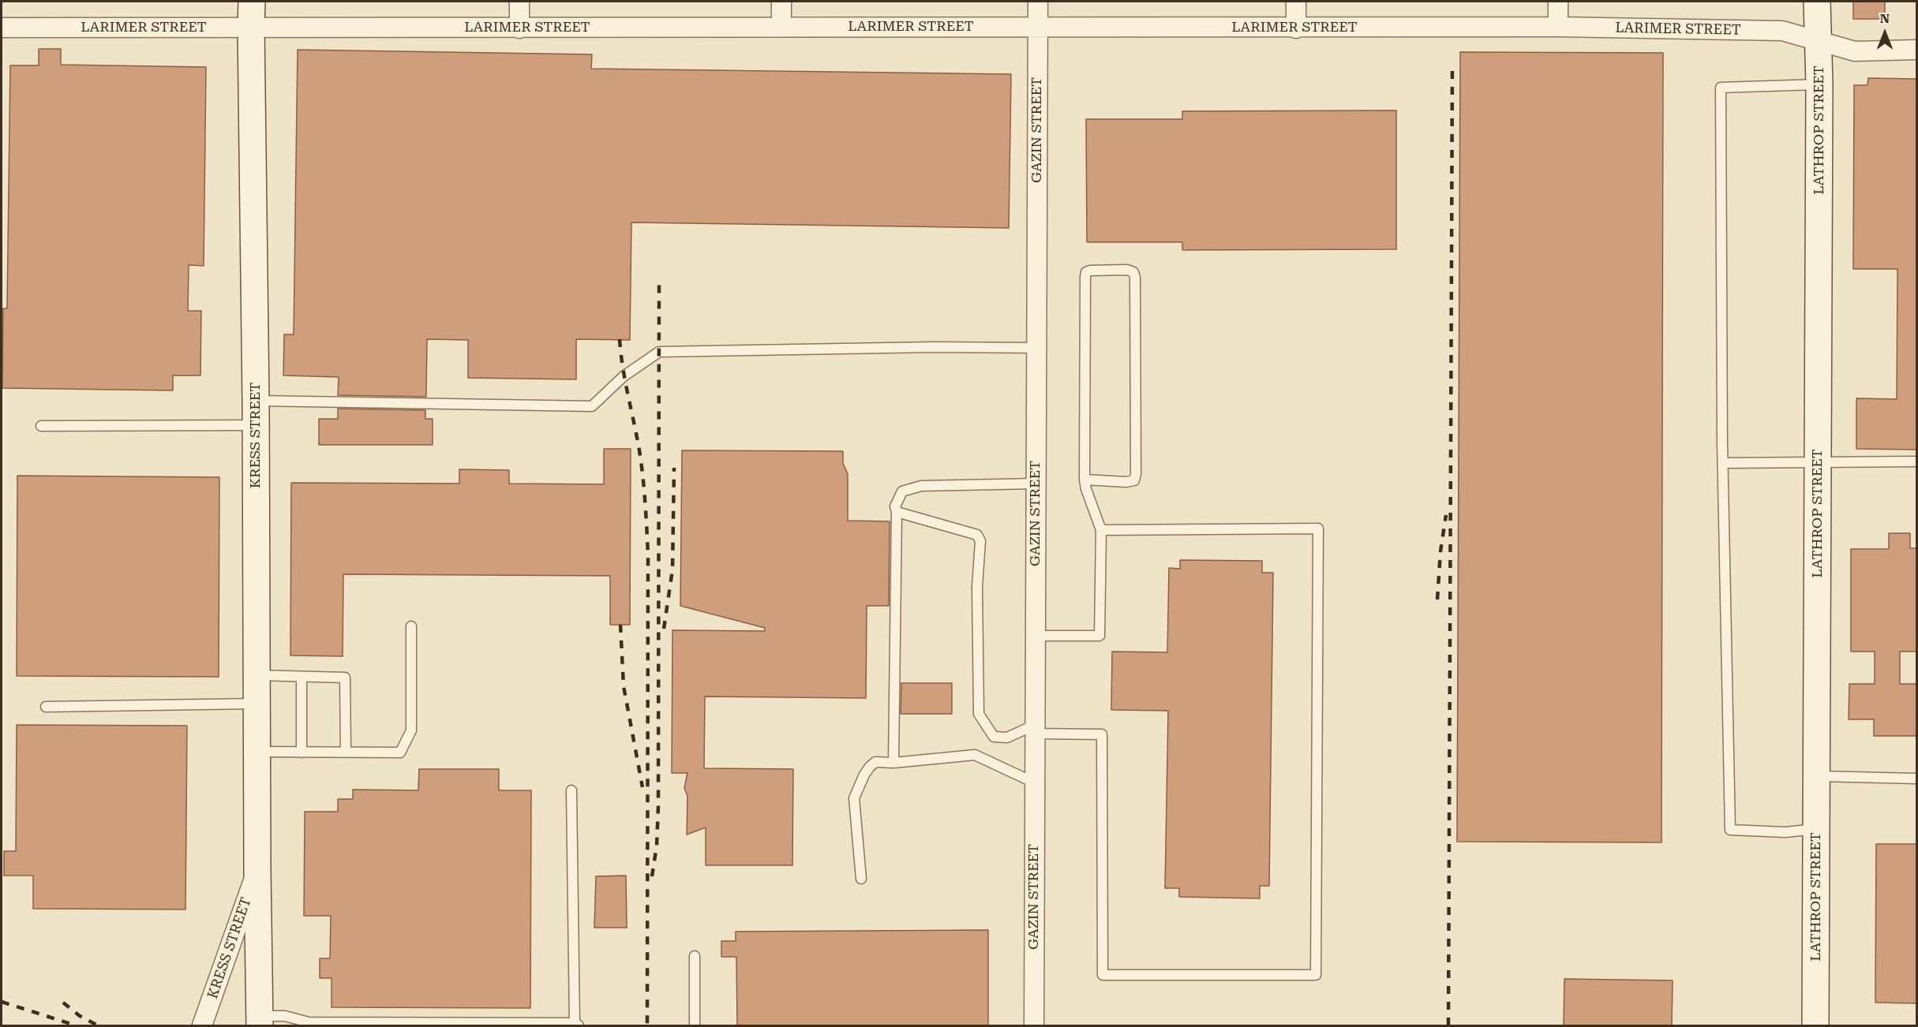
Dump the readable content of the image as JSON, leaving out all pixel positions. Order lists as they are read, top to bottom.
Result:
{
  "streets": {
    "street": [
      "LARIMER STREET",
      "GAZIN STREET",
      "LATHROP STREET",
      "KRESS STREET"
    ]
  },
  "crossings": [
    ["LARIMER STREET", "GAZIN STREET"],
    ["LARIMER STREET", "LATHROP STREET"],
    ["LARIMER STREET", "KRESS STREET"]
  ],
  "north": "top"
}
